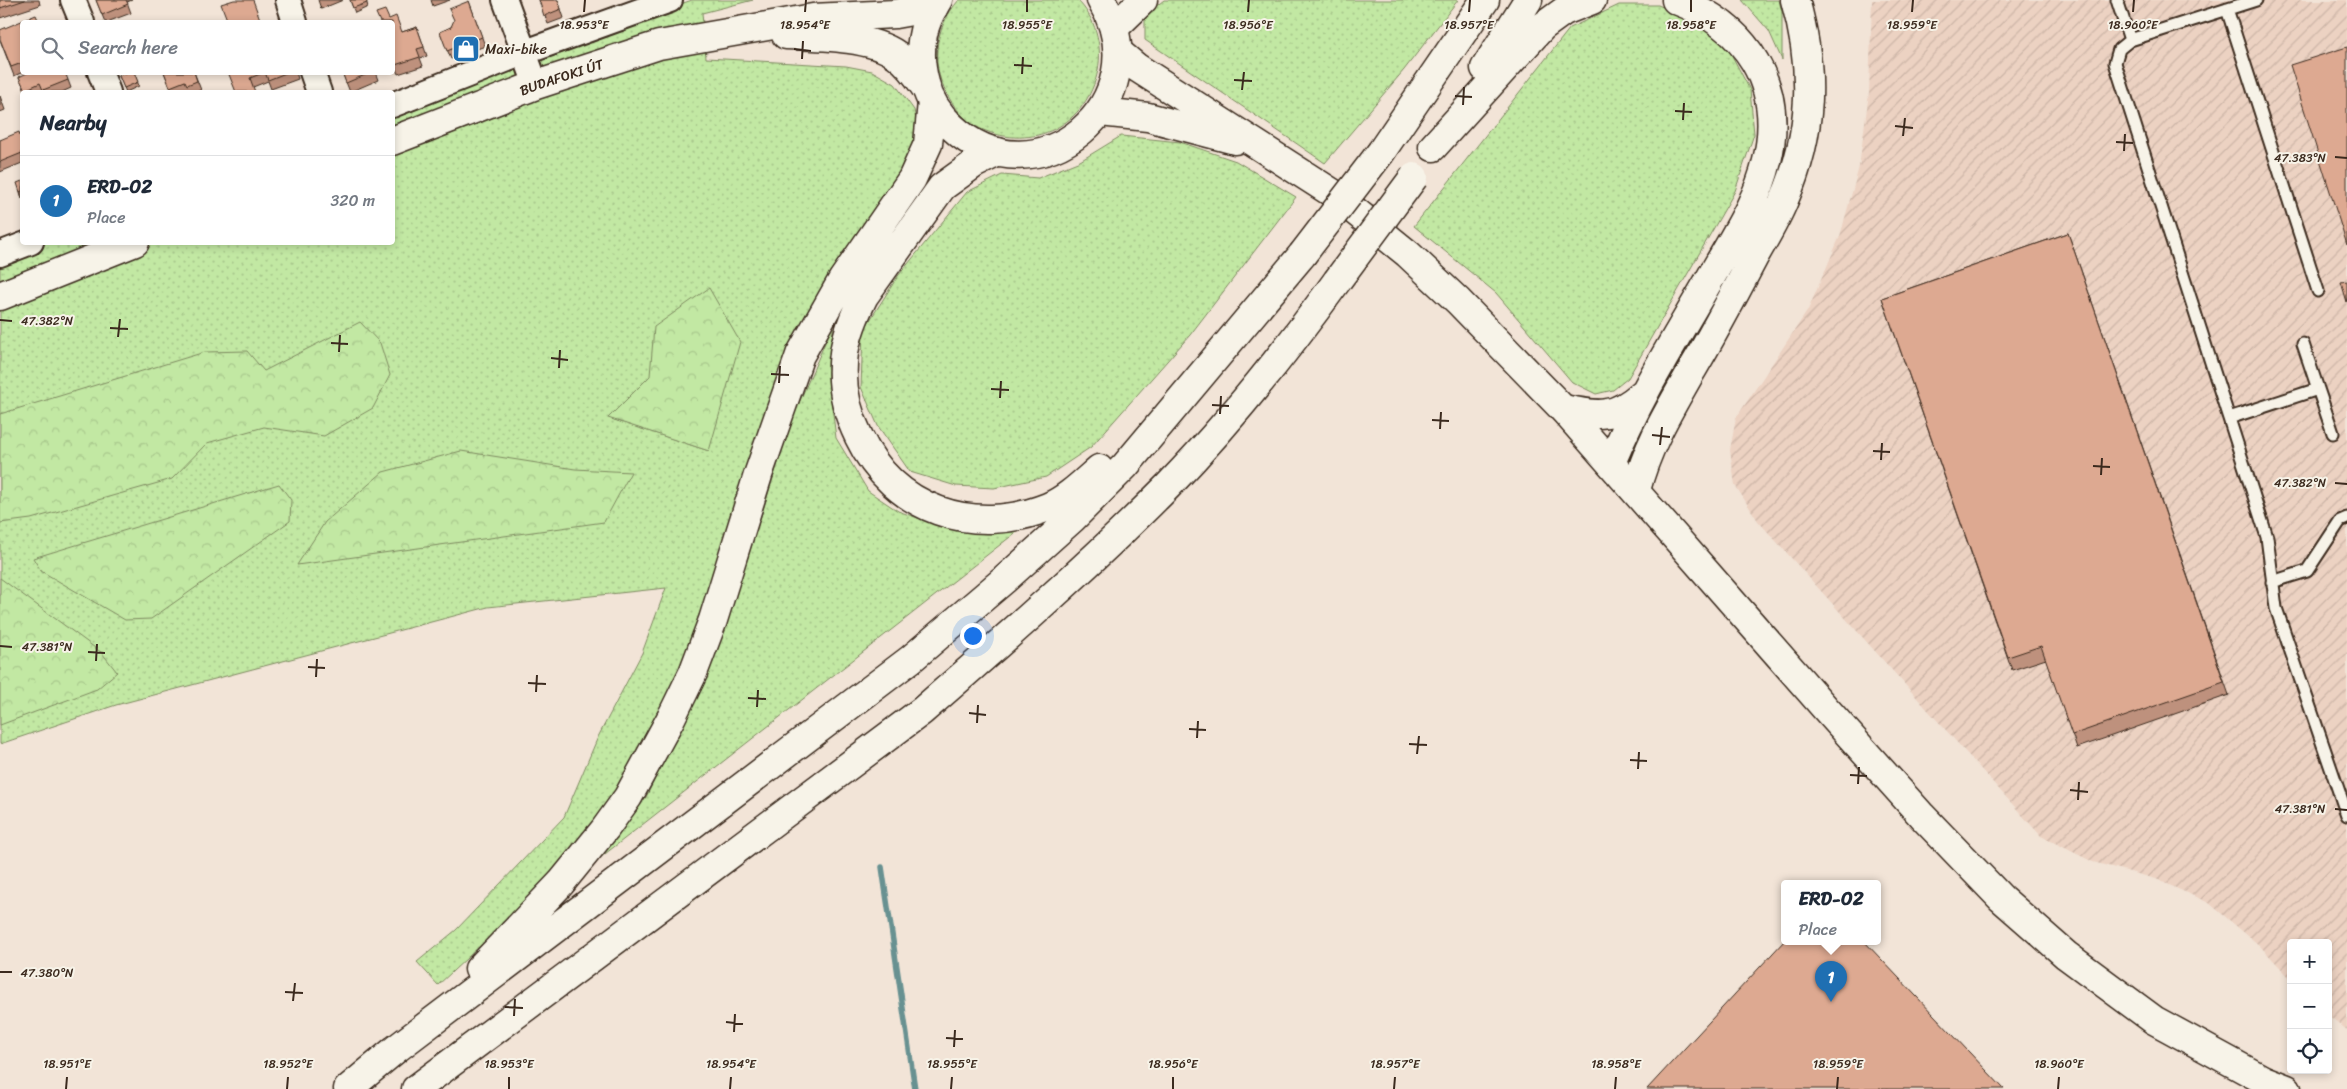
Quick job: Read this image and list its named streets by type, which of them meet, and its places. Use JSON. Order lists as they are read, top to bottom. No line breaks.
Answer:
{"streets":{"main road":["BUDAFOKI ÚT"]},"places":{"shop":["Maxi-bike"]},"page":{"search":"Search here","heading":"Nearby","list":[{"mark":"1","name":"ERD-02","note":"Place","value":"320 m"}],"popup":["ERD-02","Place"],"map_buttons":["+","−"],"pins":"1"},"coordinates":["18.953°E","18.954°E","18.955°E","18.956°E","18.957°E","18.958°E","18.959°E","18.960°E","47.383°N","47.382°N","47.381°N","47.380°N","18.951°E","18.952°E"]}
